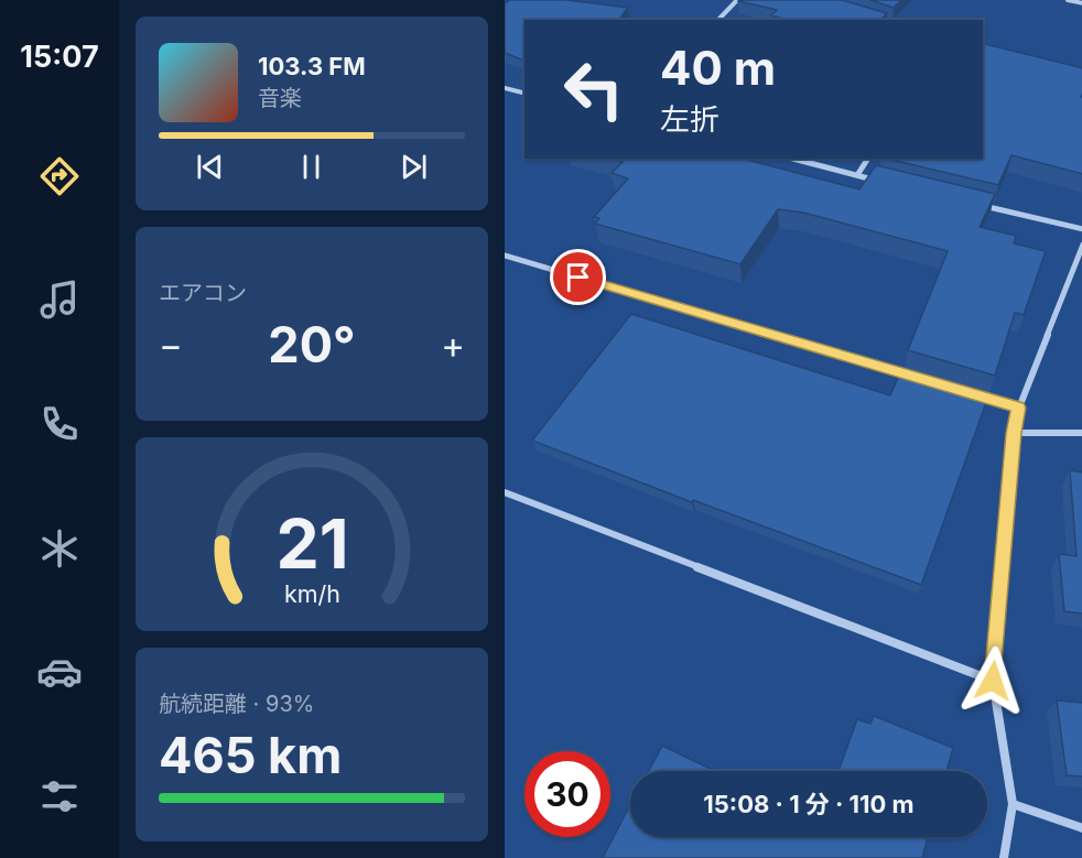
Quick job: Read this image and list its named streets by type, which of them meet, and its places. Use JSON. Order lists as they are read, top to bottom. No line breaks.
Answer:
{"page":{"tabs":"15:07","turn":["40 m","左折"],"song":["103.3 FM","音楽"],"tile":["エアコン",["航続距離 · 93%","465 km"]],"heat":["−","20°","+"],"limit":"30","trip":"15:08 · 1 分 · 110 m","gauge":["21","km/h"]}}
